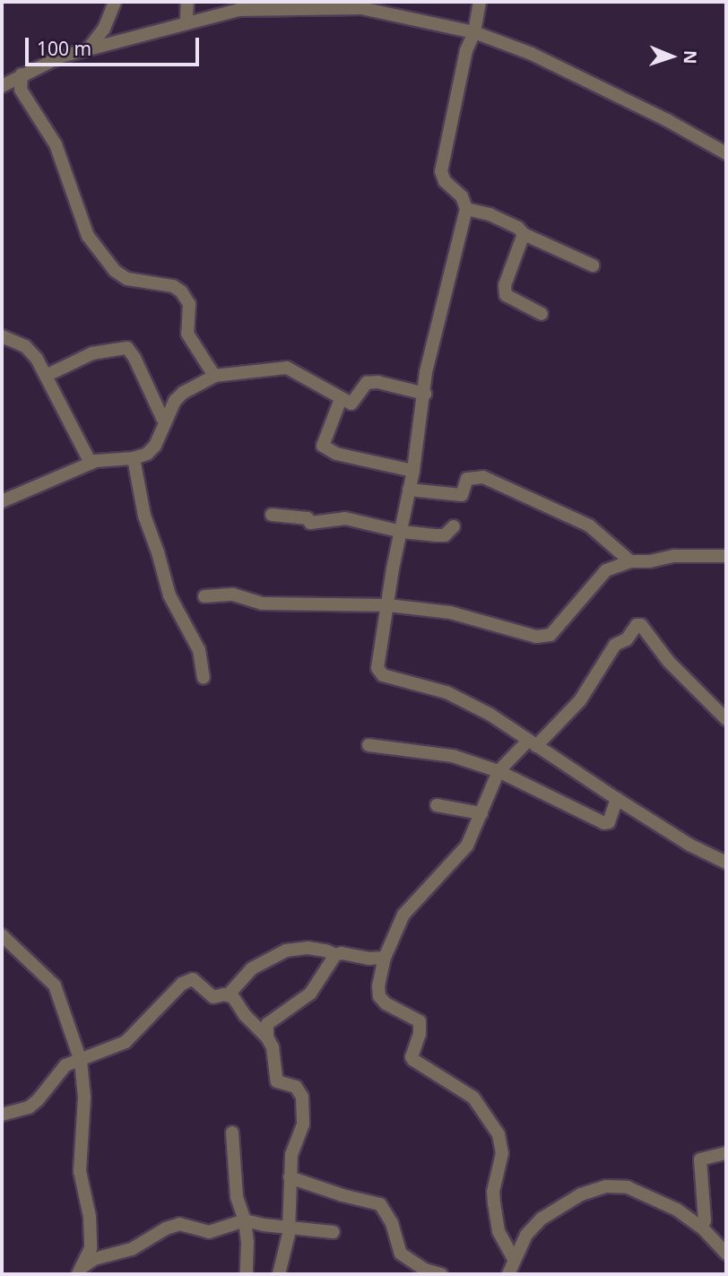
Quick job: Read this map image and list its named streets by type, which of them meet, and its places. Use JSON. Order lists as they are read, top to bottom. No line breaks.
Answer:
{"scale_bar":"100 m","north":"right"}
